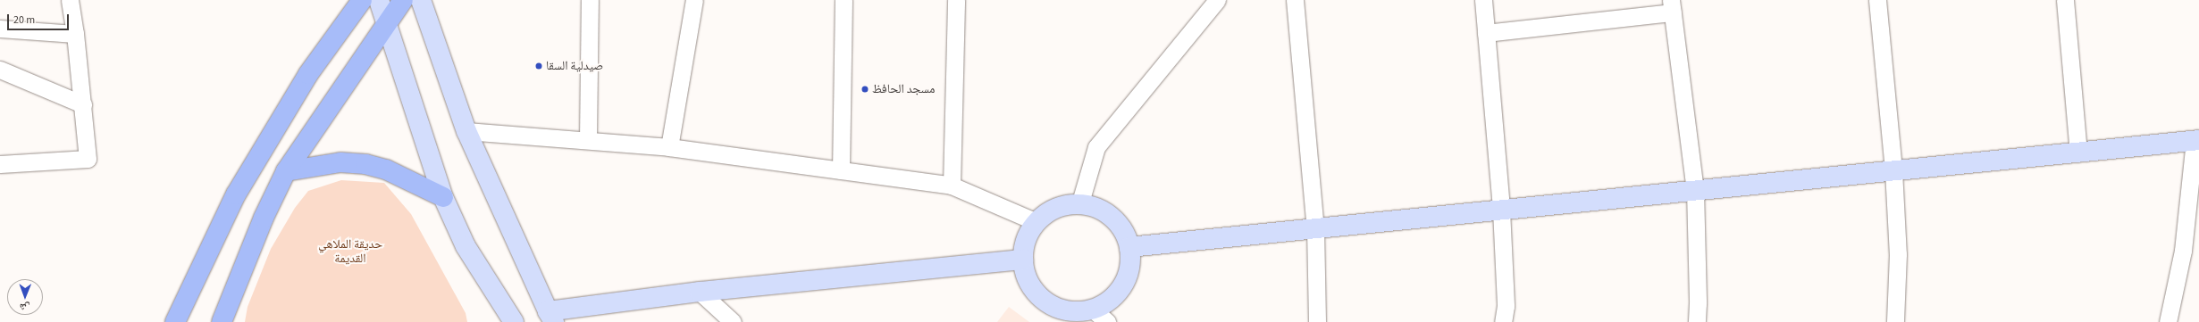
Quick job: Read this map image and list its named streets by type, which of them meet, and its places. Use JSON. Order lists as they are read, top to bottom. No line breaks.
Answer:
{"parks":["حديقة الملاهي القديمة"],"places":["صيدلية السقا","مسجد الحافظ"],"scale_bar":"20 m","north":"bottom"}
